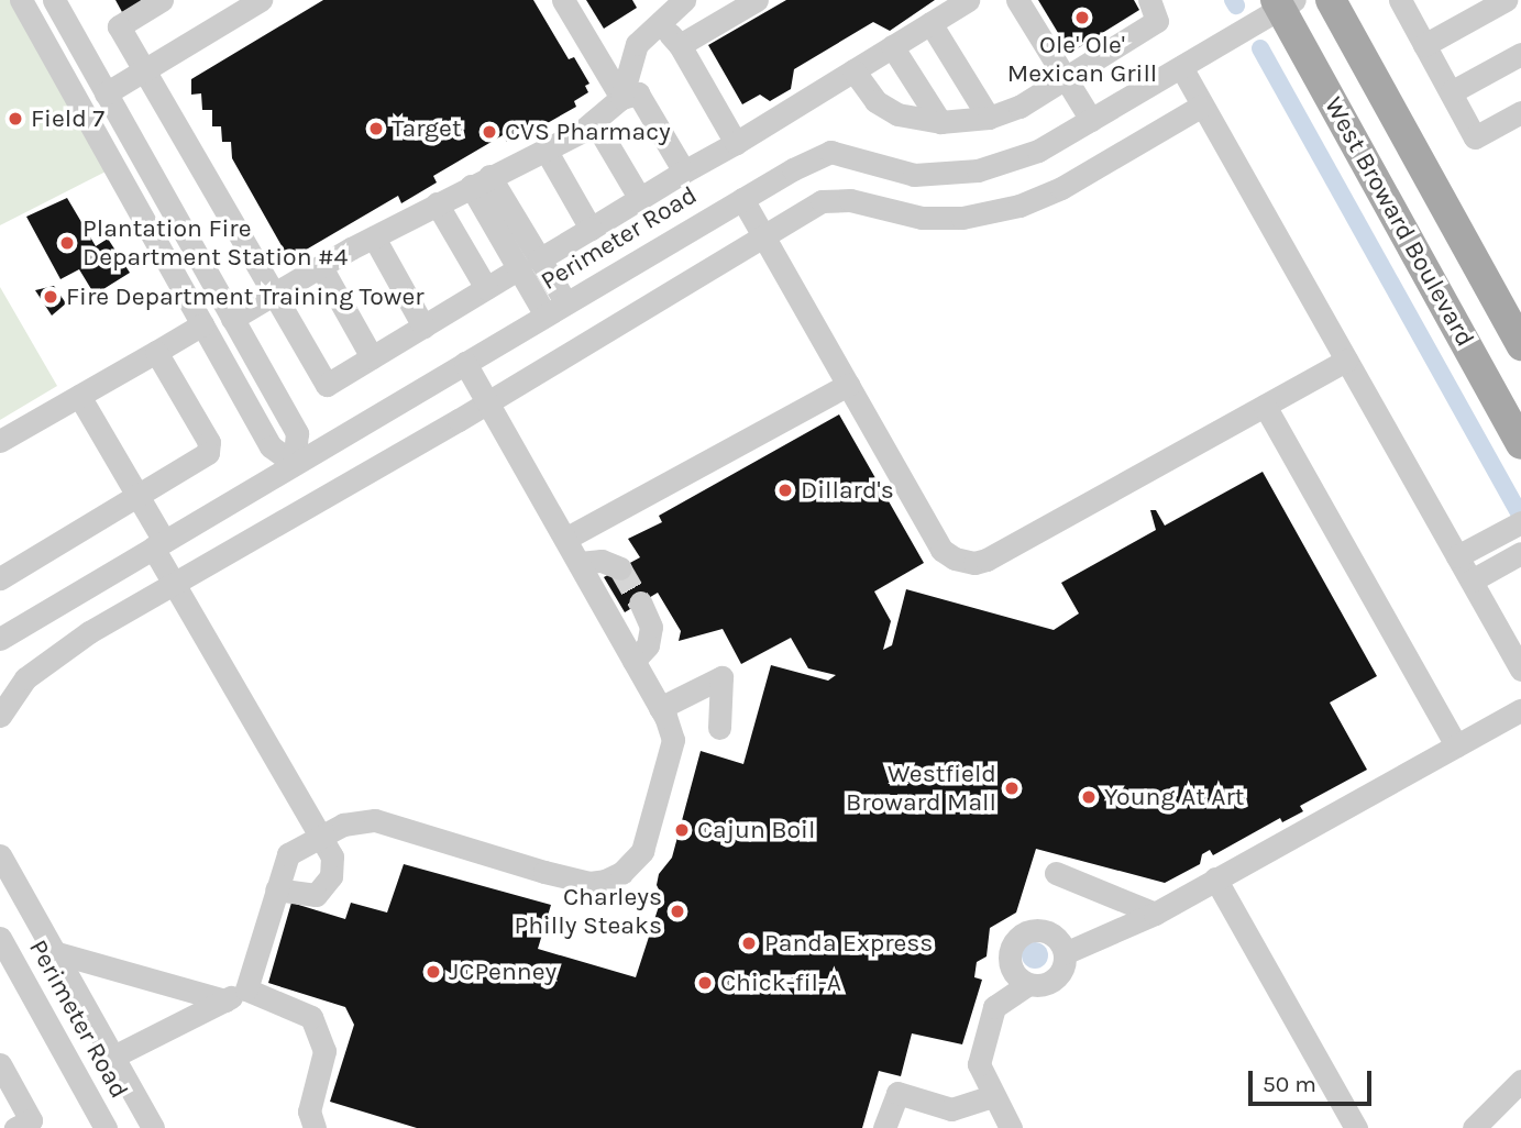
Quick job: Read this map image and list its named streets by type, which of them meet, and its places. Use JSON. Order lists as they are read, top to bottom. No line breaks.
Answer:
{"streets":{"main road":["West Broward Boulevard"],"street":["Perimeter Road"]},"crossings":[["West Broward Boulevard","Perimeter Road"]],"places":["Ole' Ole' Mexican Grill","Field 7","Target","CVS Pharmacy","Plantation Fire Department Station #4","Fire Department Training Tower","Dillard's","Westfield Broward Mall","Young At Art","Cajun Boil","Charleys Philly Steaks","Panda Express","JCPenney","Chick-fil-A"],"scale_bar":"50 m"}
